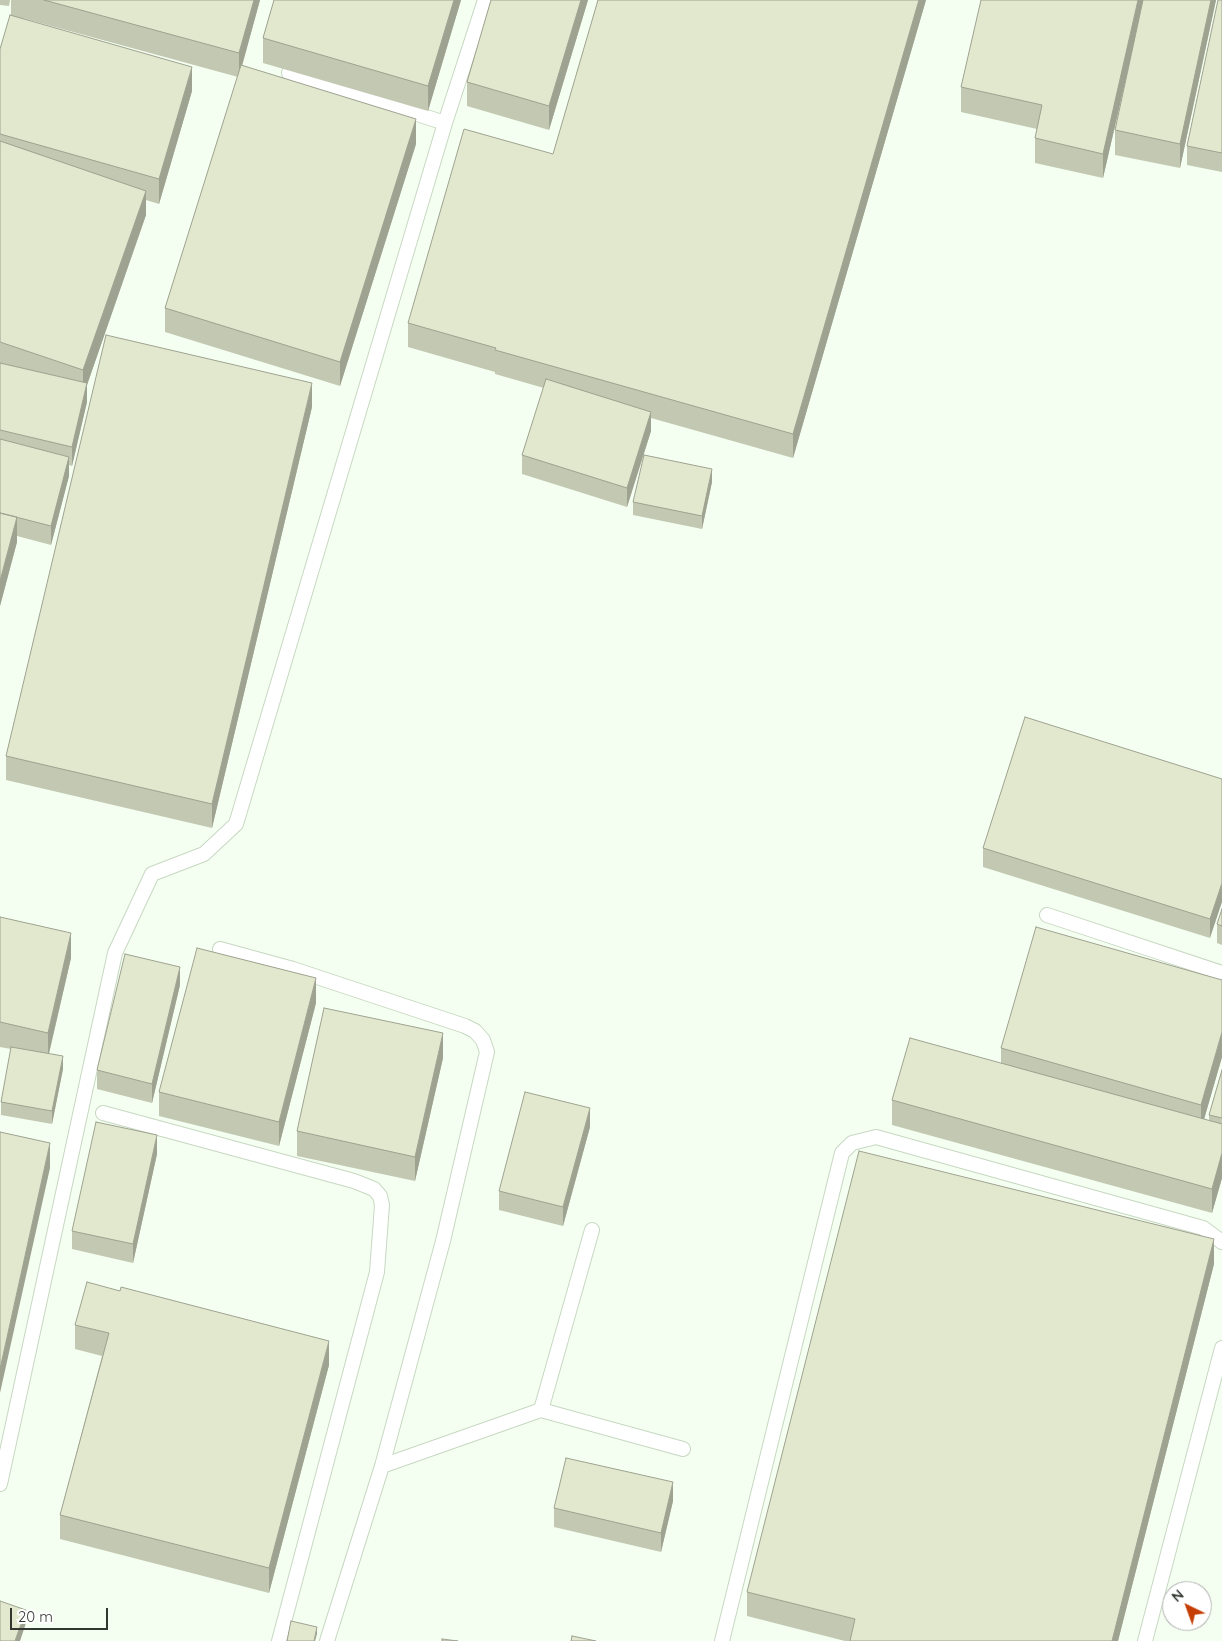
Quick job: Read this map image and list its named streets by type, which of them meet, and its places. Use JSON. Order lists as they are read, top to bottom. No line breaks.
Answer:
{"scale_bar":"20 m","north":"top left"}
